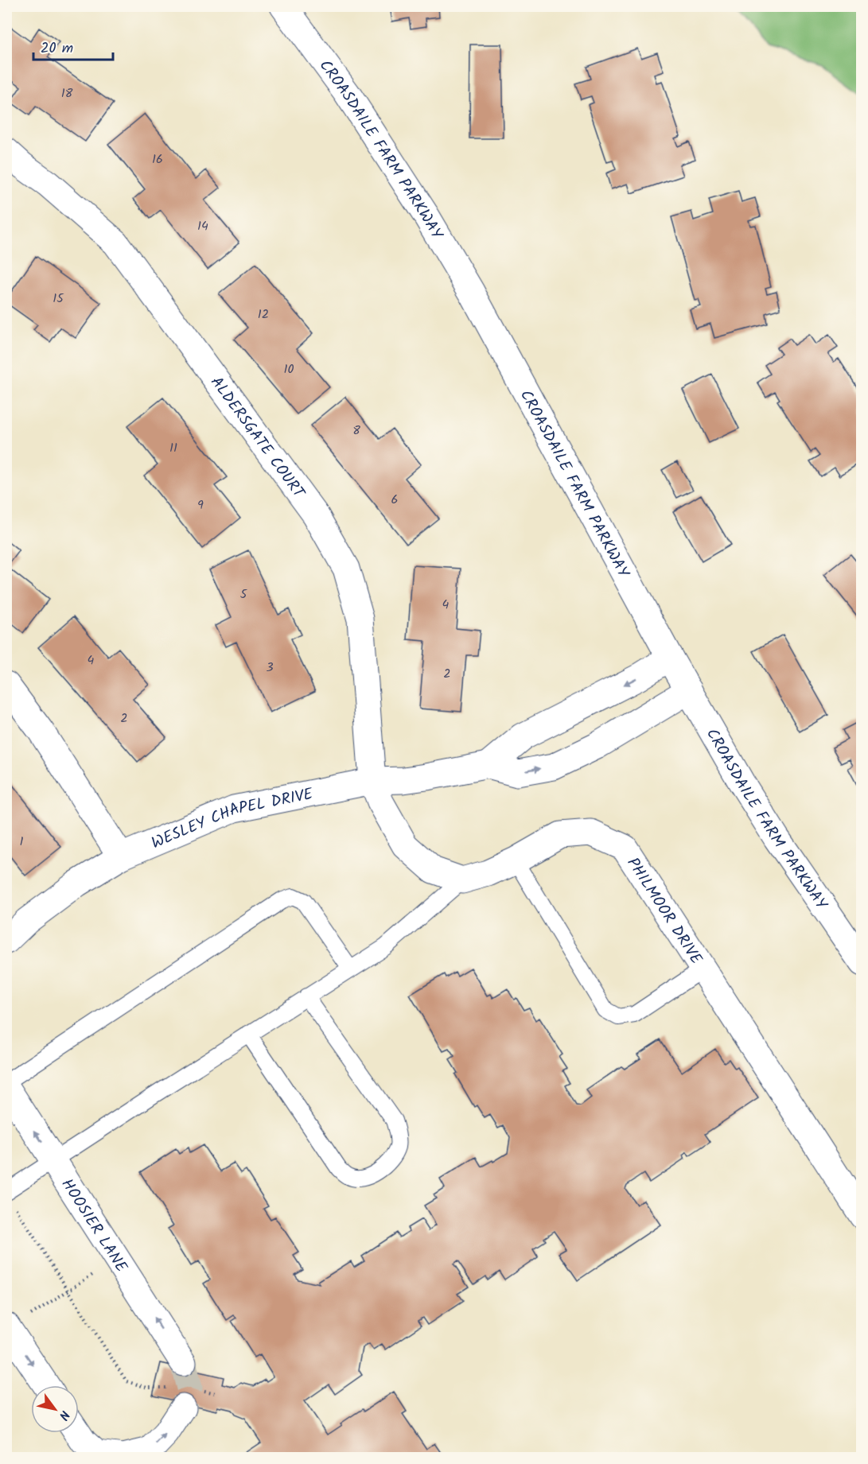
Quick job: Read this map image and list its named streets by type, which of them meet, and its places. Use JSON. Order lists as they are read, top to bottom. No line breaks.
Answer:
{"streets":{"street":["CROASDAILE FARM PARKWAY","ALDERSGATE COURT","WESLEY CHAPEL DRIVE","PHILMOOR DRIVE","HOOSIER LANE"]},"crossings":[["CROASDAILE FARM PARKWAY","WESLEY CHAPEL DRIVE"],["ALDERSGATE COURT","WESLEY CHAPEL DRIVE"]],"house_numbers":["18","16","14","15","12","10","8","11","6","9","5","4","4","3","2","2","1"],"scale_bar":"20 m","north":"bottom right"}
